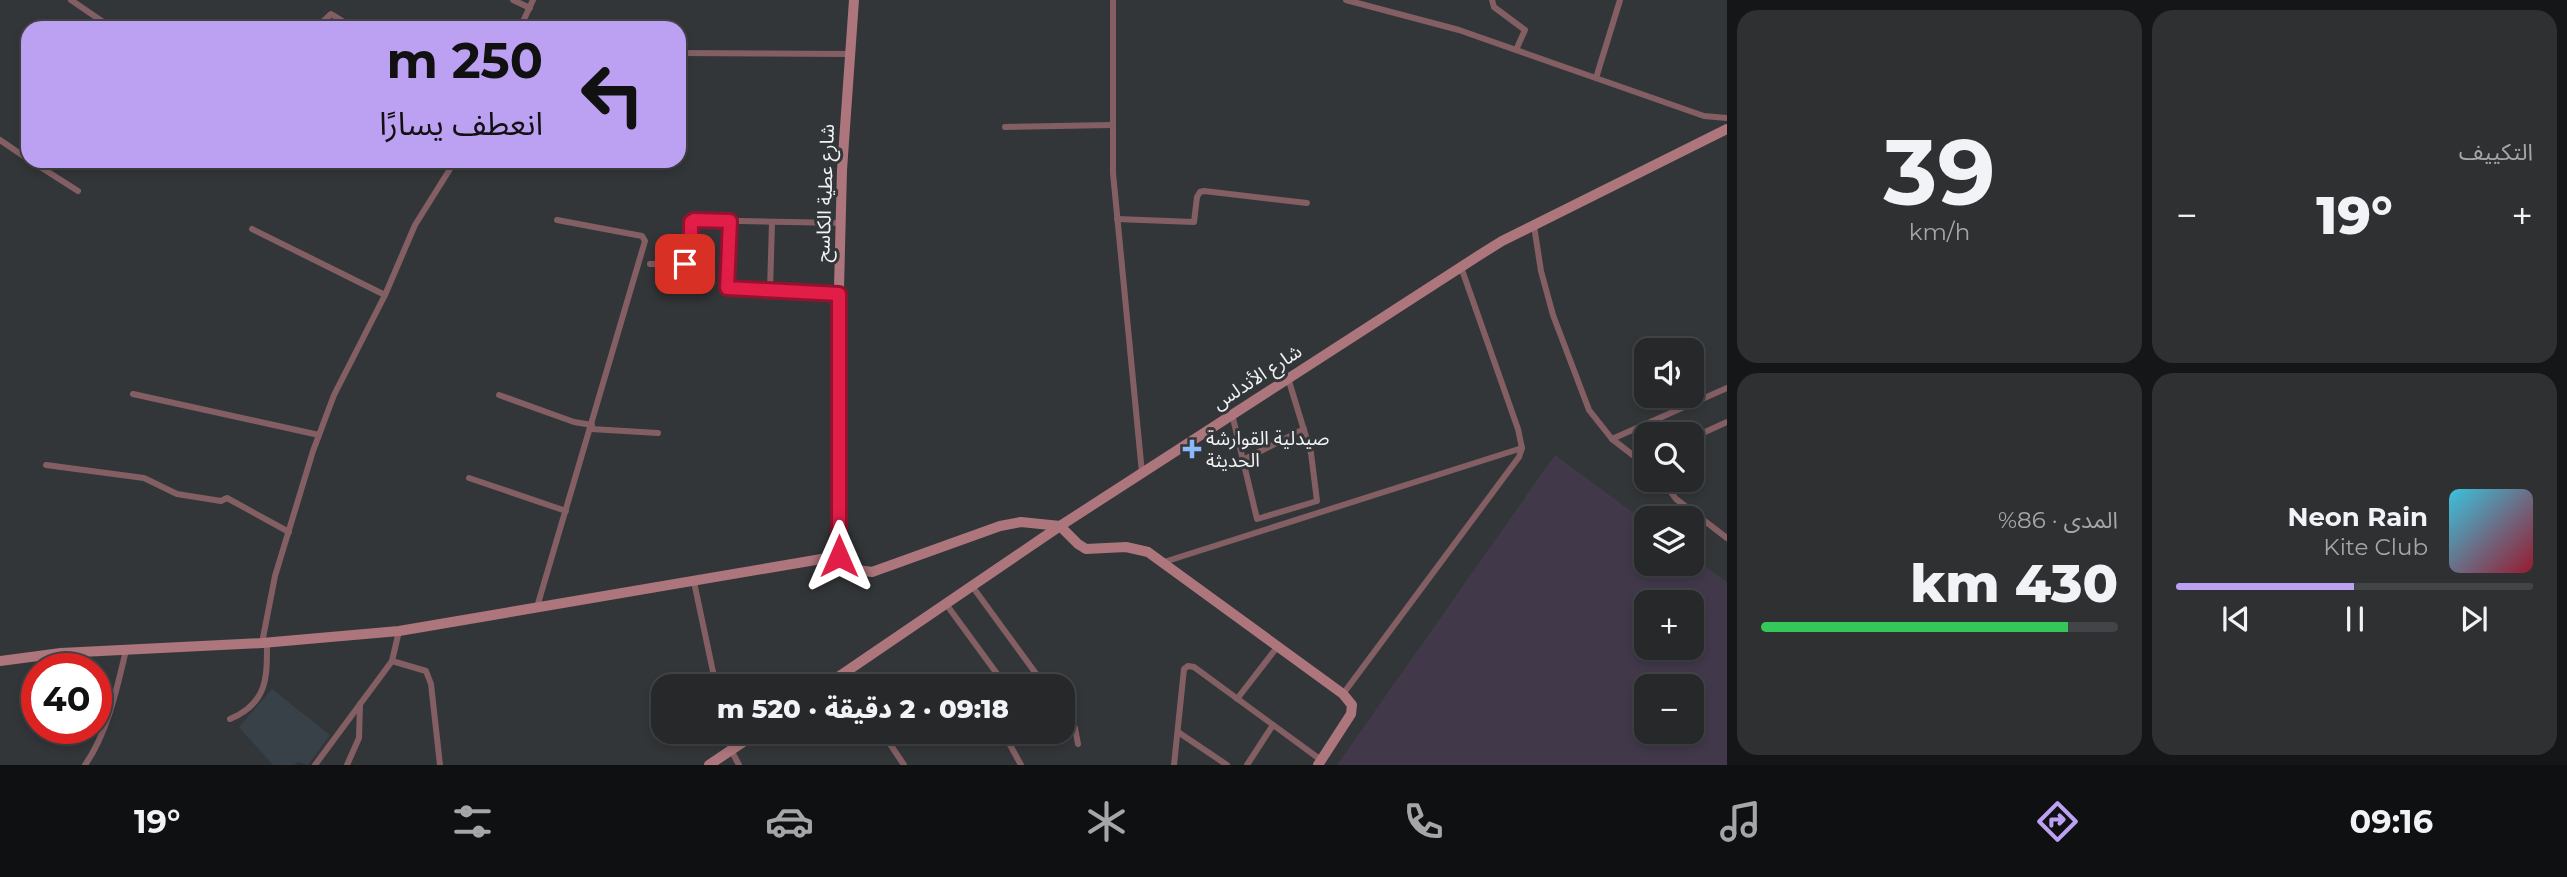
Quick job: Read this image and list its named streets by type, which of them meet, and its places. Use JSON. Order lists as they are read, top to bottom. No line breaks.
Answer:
{"streets":{"main road":["شارع عطية الكاسح","شارع الأندلس"]},"places":{"health":["صيدلية القوارشة الحديثة"]},"page":{"tile":["التكييف",["39","km/h"],["المدى · 86%","430 km"]],"turn":["250 m","انعطف يسارًا"],"heat":["−","19°","+"],"map_buttons":["+","−"],"song":["Neon Rain","Kite Club"],"limit":"40","trip":"09:18 · 2 دقيقة · 520 m","tabs":["09:16","19°"]}}
